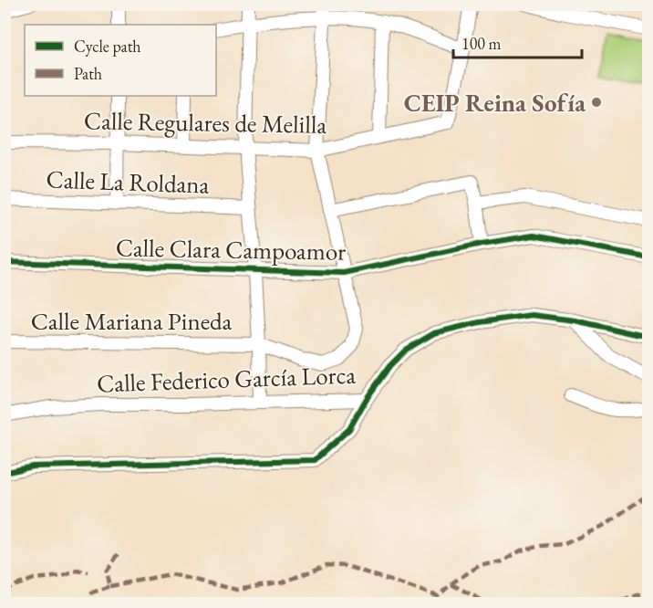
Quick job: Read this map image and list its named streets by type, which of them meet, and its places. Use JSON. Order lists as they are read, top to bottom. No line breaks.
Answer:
{"streets":{"street":["Calle Regulares de Melilla","Calle La Roldana","Calle Clara Campoamor","Calle Mariana Pineda","Calle Federico García Lorca"]},"crossings":[["Calle Clara Campoamor","Calle Mariana Pineda"]],"places":["CEIP Reina Sofía"],"legend":["Cycle path","Path"],"scale_bar":"100 m"}
